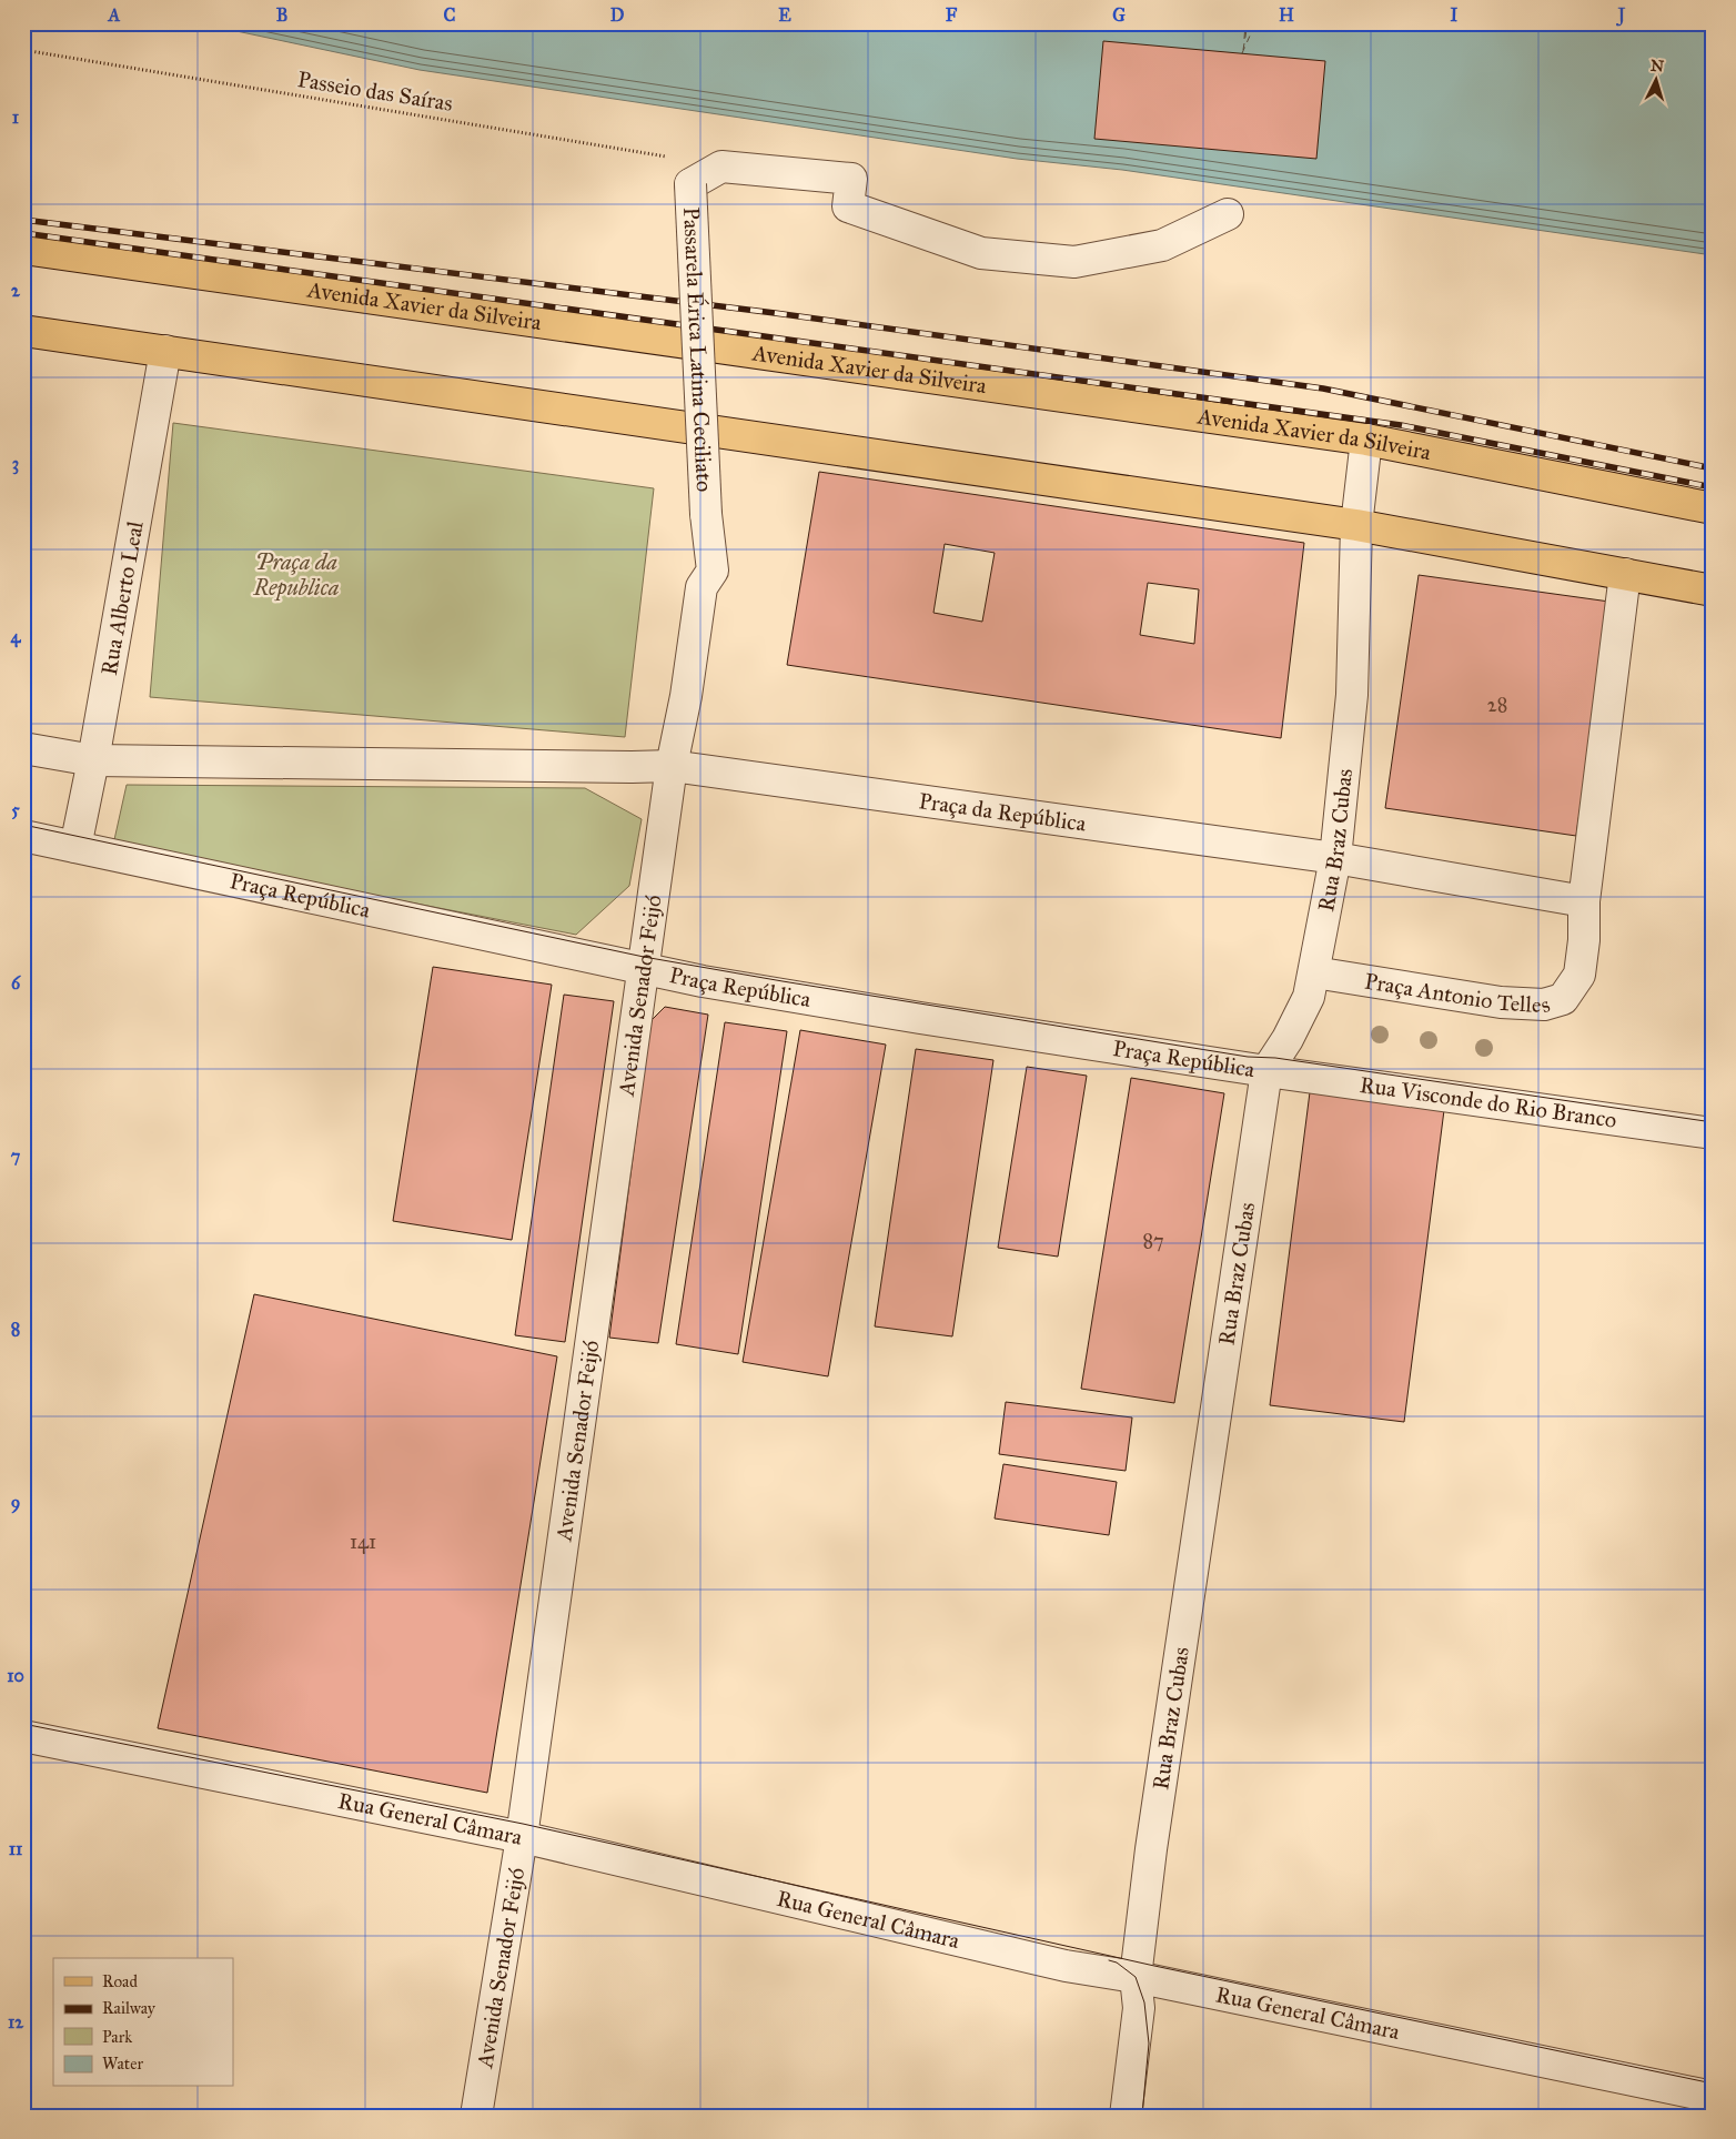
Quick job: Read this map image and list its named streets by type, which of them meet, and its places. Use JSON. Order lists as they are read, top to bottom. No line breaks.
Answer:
{"streets":{"main road":["Avenida Xavier da Silveira"],"street":["Passarela Érica Latina Ceciliato","Rua Alberto Leal","Praça da República","Rua Braz Cubas","Praça República","Praça Antonio Telles","Avenida Senador Feijó","Rua Visconde do Rio Branco","Rua General Câmara"],"path":["Passeio das Saíras"]},"crossings":[["Passeio das Saíras","Passarela Érica Latina Ceciliato"],["Avenida Xavier da Silveira","Rua Braz Cubas"],["Passarela Érica Latina Ceciliato","Praça da República"],["Passarela Érica Latina Ceciliato","Avenida Senador Feijó"],["Rua Alberto Leal","Praça República"],["Praça da República","Rua Braz Cubas"],["Praça da República","Avenida Senador Feijó"],["Rua Braz Cubas","Praça República"],["Rua Braz Cubas","Praça Antonio Telles"],["Rua Braz Cubas","Rua Visconde do Rio Branco"],["Rua Braz Cubas","Rua General Câmara"],["Praça República","Avenida Senador Feijó"],["Praça República","Rua Visconde do Rio Branco"],["Avenida Senador Feijó","Rua General Câmara"]],"parks":["Praça da Republica"],"house_numbers":["28","87","141"],"legend":["Road","Railway","Park","Water"],"north":"top","grid":{"columns":["A","B","C","D","E","F","G","H","I","J"],"rows":["1","2","3","4","5","6","7","8","9","10","11","12"]}}
